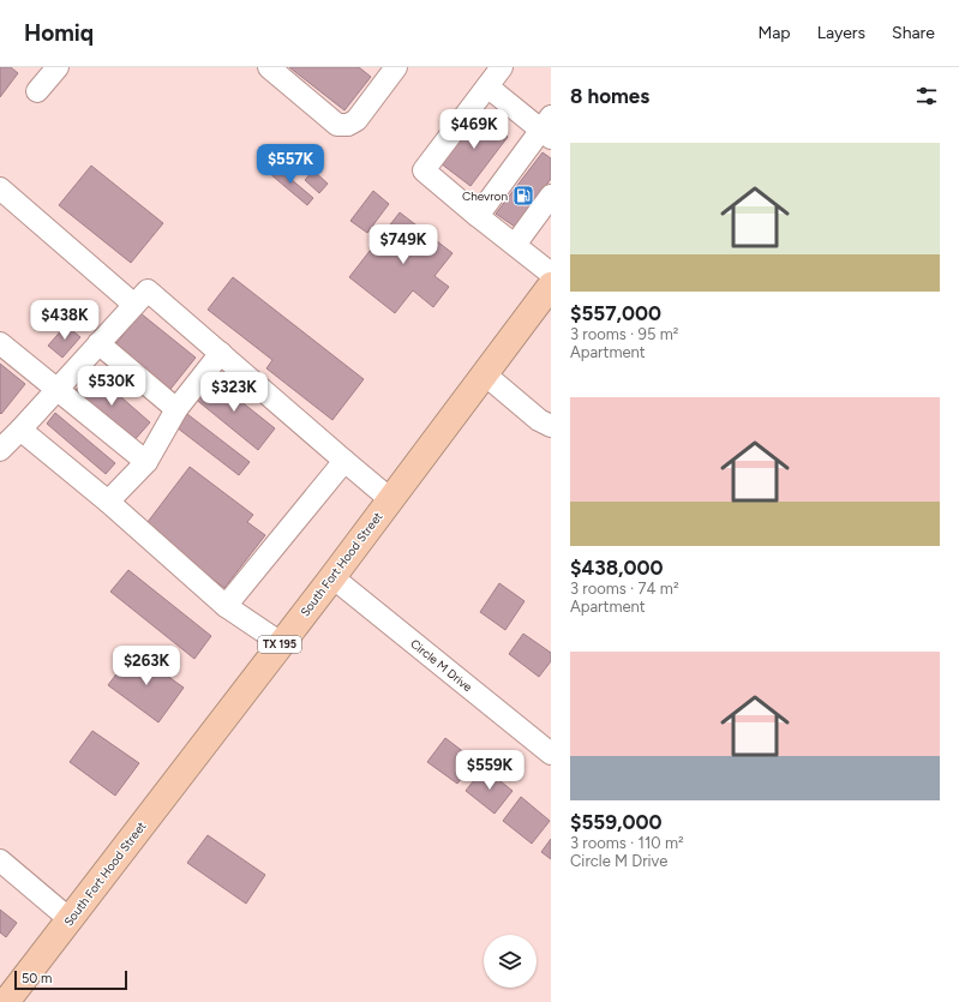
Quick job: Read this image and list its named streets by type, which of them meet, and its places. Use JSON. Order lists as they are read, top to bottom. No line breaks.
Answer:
{"streets":{"highway":["South Fort Hood Street","TX 195"],"street":["Circle M Drive"]},"crossings":[["South Fort Hood Street","Circle M Drive"]],"places":{"fuel station":["Chevron"]},"scale_bar":"50 m","page":{"header":"Homiq","nav":["Map","Layers","Share"],"heading":"8 homes","price":["$469K","$557K","$749K","$438K","$530K","$323K","$263K","$559K"],"list":[{"name":"$557,000","note":"3 rooms · 95 m² · Apartment"},{"name":"$438,000","note":"3 rooms · 74 m² · Apartment"},{"name":"$559,000","note":"3 rooms · 110 m² · Circle M Drive"}],"scale":"50 m"}}
